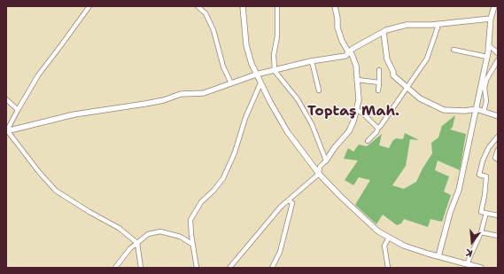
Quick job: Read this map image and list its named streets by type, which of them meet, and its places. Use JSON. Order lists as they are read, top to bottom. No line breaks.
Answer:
{"districts":["Toptaş Mah."],"north":"bottom"}
